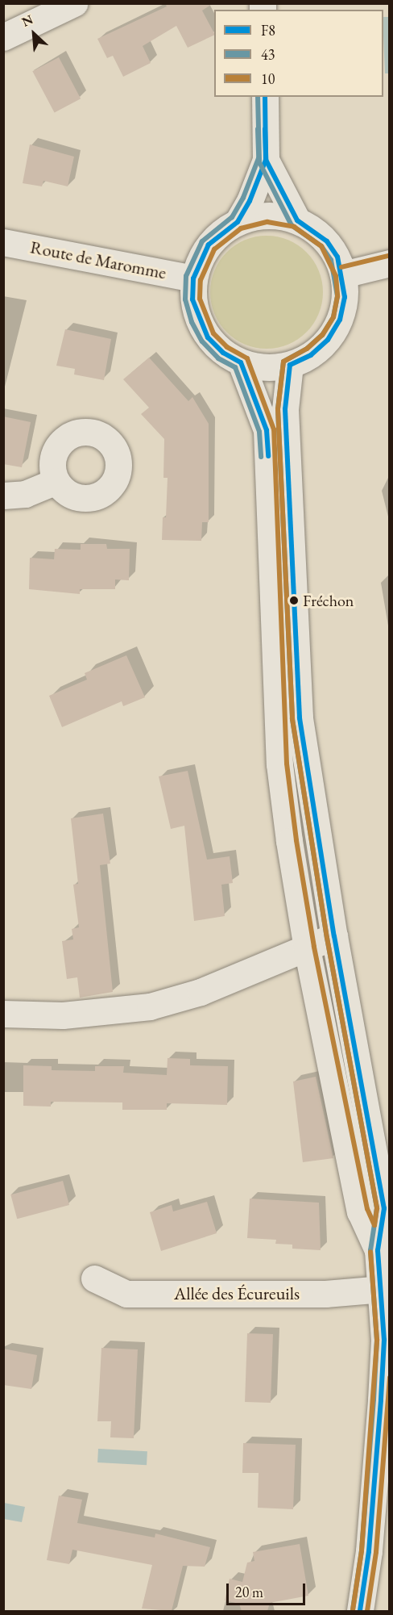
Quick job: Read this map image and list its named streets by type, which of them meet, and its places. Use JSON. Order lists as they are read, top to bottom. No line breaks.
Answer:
{"streets":{"street":["Route de Maromme","Allée des Écureuils"]},"places":["Fréchon"],"lines":["transit line F8","transit line 43","transit line 10"],"legend":["F8","43","10"],"scale_bar":"20 m","north":"top left"}
